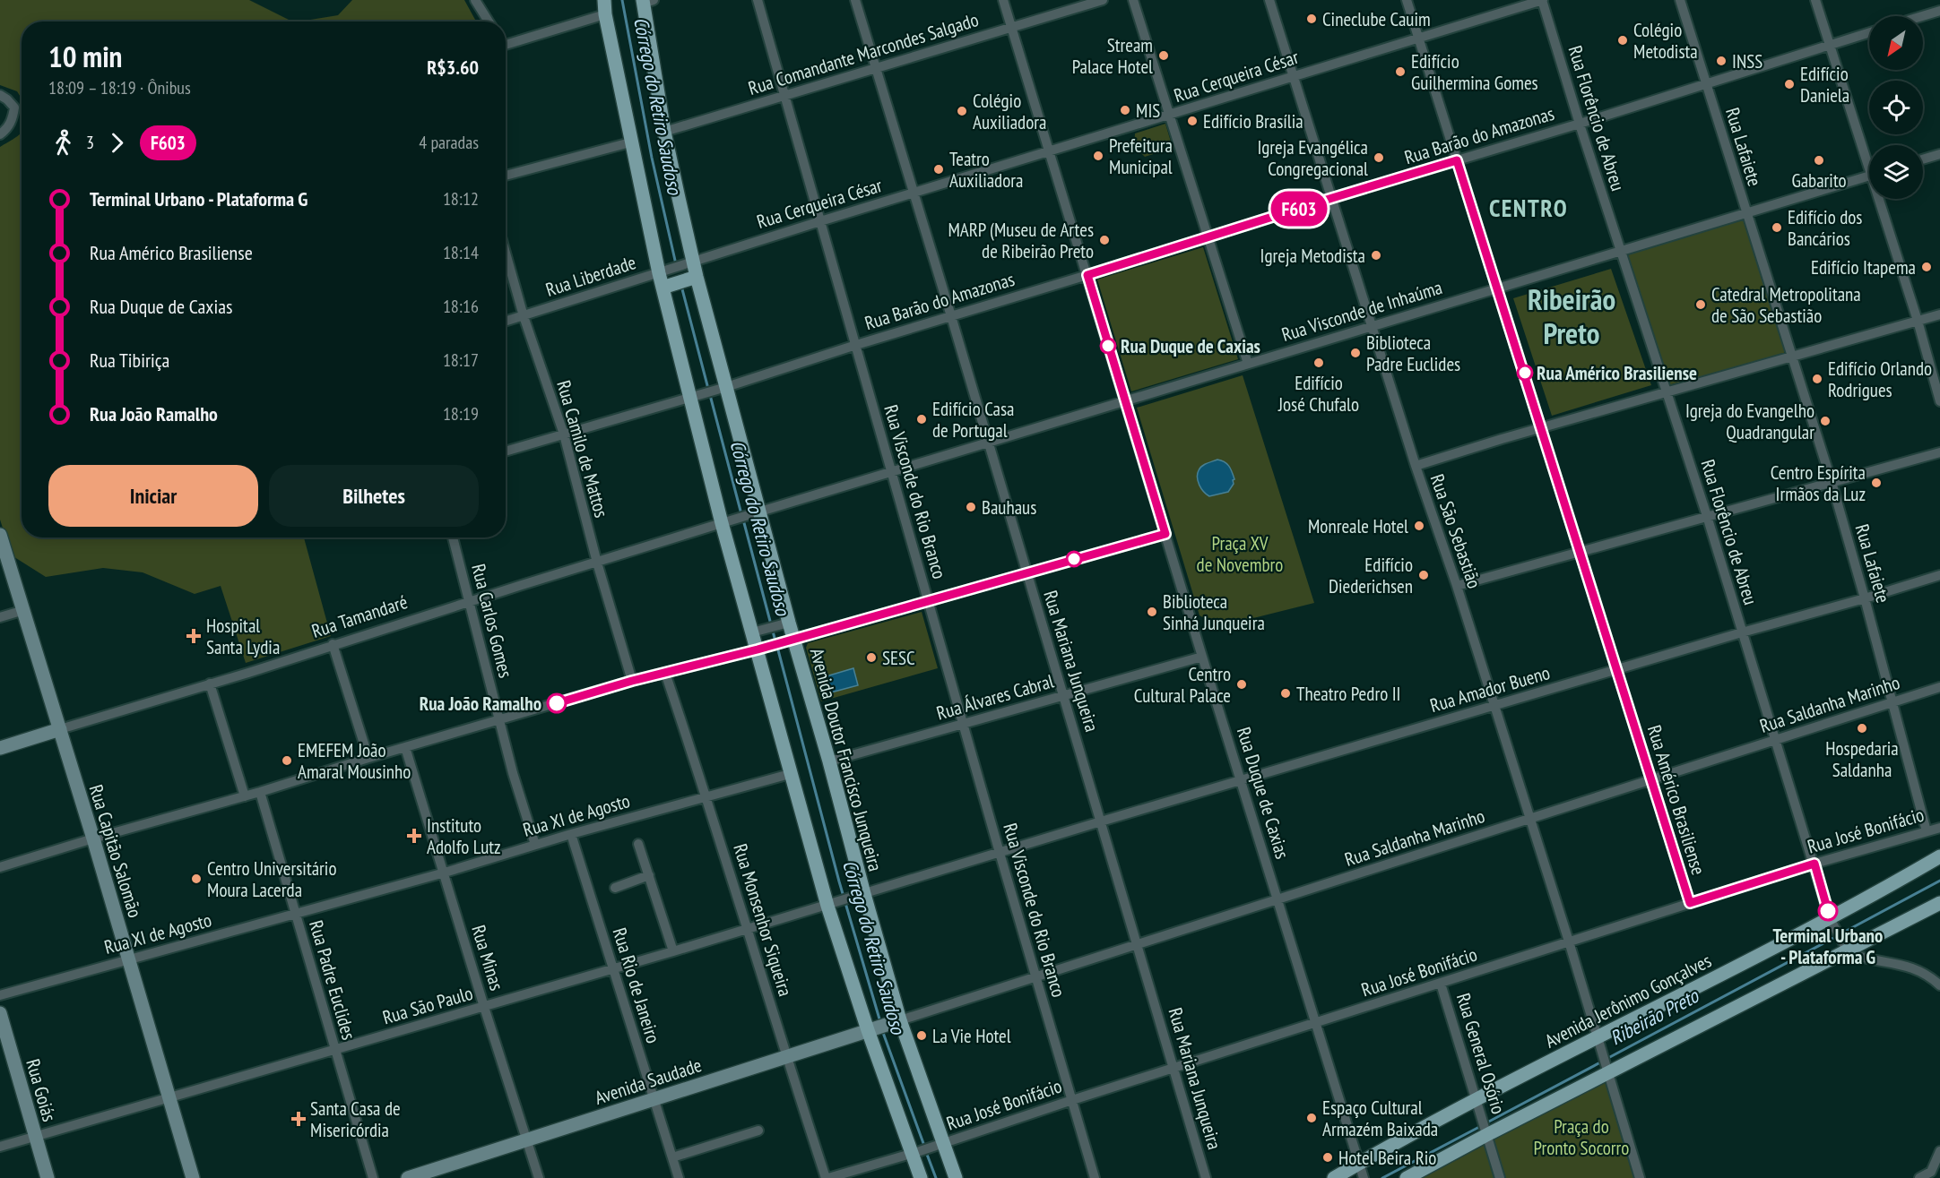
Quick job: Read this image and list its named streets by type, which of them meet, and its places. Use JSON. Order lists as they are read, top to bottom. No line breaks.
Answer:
{"streets":{"main road":["Rua Tamandaré","Avenida Doutor Francisco Junqueira","Rua Capitão Salomão","Avenida Jerônimo Gonçalves","Avenida Saudade","Rua Goiás"],"street":["Rua Comandante Marcondes Salgado","Rua Cerqueira César","Rua Florêncio de Abreu","Rua Barão do Amazonas","Rua Lafaiete","Rua Liberdade","Rua Visconde de Inhaúma","Rua Camilo de Mattos","Rua Visconde do Rio Branco","Rua São Sebastião","Rua Carlos Gomes","Rua Mariana Junqueira","Rua Amador Bueno","Rua Álvares Cabral","Rua Saldanha Marinho","Rua Duque de Caxias","Rua Américo Brasiliense","Rua XI de Agosto","Rua José Bonifácio","Rua Monsenhor Siqueira","Rua Minas","Rua Padre Euclides","Rua Rio de Janeiro","Rua São Paulo","Rua General Osório"]},"crossings":[["Rua Comandante Marcondes Salgado","Rua Visconde do Rio Branco"],["Rua Comandante Marcondes Salgado","Rua Mariana Junqueira"],["Rua Comandante Marcondes Salgado","Avenida Doutor Francisco Junqueira"],["Rua Comandante Marcondes Salgado","Rua Duque de Caxias"],["Rua Cerqueira César","Rua Florêncio de Abreu"],["Rua Cerqueira César","Rua Liberdade"],["Rua Cerqueira César","Rua Visconde do Rio Branco"],["Rua Cerqueira César","Rua São Sebastião"],["Rua Cerqueira César","Rua Mariana Junqueira"],["Rua Cerqueira César","Avenida Doutor Francisco Junqueira"],["Rua Cerqueira César","Rua Duque de Caxias"],["Rua Cerqueira César","Rua Américo Brasiliense"],["Rua Florêncio de Abreu","Rua Barão do Amazonas"],["Rua Florêncio de Abreu","Rua Visconde de Inhaúma"],["Rua Florêncio de Abreu","Rua Amador Bueno"],["Rua Florêncio de Abreu","Rua Saldanha Marinho"],["Rua Florêncio de Abreu","Rua José Bonifácio"],["Rua Florêncio de Abreu","Avenida Jerônimo Gonçalves"],["Rua Barão do Amazonas","Rua Lafaiete"],["Rua Barão do Amazonas","Rua Camilo de Mattos"],["Rua Barão do Amazonas","Rua Visconde do Rio Branco"],["Rua Barão do Amazonas","Rua São Sebastião"],["Rua Barão do Amazonas","Rua Mariana Junqueira"],["Rua Barão do Amazonas","Avenida Doutor Francisco Junqueira"],["Rua Barão do Amazonas","Rua Duque de Caxias"],["Rua Barão do Amazonas","Rua Américo Brasiliense"],["Rua Lafaiete","Rua Visconde de Inhaúma"],["Rua Lafaiete","Rua Amador Bueno"],["Rua Lafaiete","Rua Saldanha Marinho"],["Rua Lafaiete","Rua José Bonifácio"],["Rua Liberdade","Rua Camilo de Mattos"],["Rua Liberdade","Avenida Doutor Francisco Junqueira"],["Rua Visconde de Inhaúma","Rua Visconde do Rio Branco"],["Rua Visconde de Inhaúma","Rua São Sebastião"],["Rua Visconde de Inhaúma","Rua Tamandaré"],["Rua Visconde de Inhaúma","Rua Mariana Junqueira"],["Rua Visconde de Inhaúma","Avenida Doutor Francisco Junqueira"],["Rua Visconde de Inhaúma","Rua Duque de Caxias"],["Rua Visconde de Inhaúma","Rua Américo Brasiliense"],["Rua Camilo de Mattos","Rua Tamandaré"],["Rua Visconde do Rio Branco","Rua Amador Bueno"],["Rua Visconde do Rio Branco","Rua Álvares Cabral"],["Rua Visconde do Rio Branco","Rua Saldanha Marinho"],["Rua Visconde do Rio Branco","Rua José Bonifácio"],["Rua São Sebastião","Rua Amador Bueno"],["Rua São Sebastião","Rua Saldanha Marinho"],["Rua São Sebastião","Rua José Bonifácio"],["Rua São Sebastião","Avenida Jerônimo Gonçalves"],["Rua Tamandaré","Rua Carlos Gomes"],["Rua Tamandaré","Rua Capitão Salomão"],["Rua Carlos Gomes","Rua XI de Agosto"],["Rua Mariana Junqueira","Rua Amador Bueno"],["Rua Mariana Junqueira","Rua Álvares Cabral"],["Rua Mariana Junqueira","Rua Saldanha Marinho"],["Rua Mariana Junqueira","Rua José Bonifácio"],["Rua Amador Bueno","Avenida Doutor Francisco Junqueira"],["Rua Amador Bueno","Rua Duque de Caxias"],["Rua Amador Bueno","Rua Américo Brasiliense"],["Rua Amador Bueno","Rua São Paulo"],["Rua Álvares Cabral","Avenida Doutor Francisco Junqueira"],["Rua Álvares Cabral","Rua Duque de Caxias"],["Rua Saldanha Marinho","Avenida Doutor Francisco Junqueira"],["Rua Saldanha Marinho","Rua Duque de Caxias"],["Rua Saldanha Marinho","Rua Américo Brasiliense"],["Rua Saldanha Marinho","Avenida Saudade"],["Avenida Doutor Francisco Junqueira","Rua José Bonifácio"],["Avenida Doutor Francisco Junqueira","Rua São Paulo"],["Avenida Doutor Francisco Junqueira","Avenida Saudade"],["Rua Duque de Caxias","Rua José Bonifácio"],["Rua Duque de Caxias","Avenida Jerônimo Gonçalves"],["Rua Américo Brasiliense","Rua José Bonifácio"],["Rua XI de Agosto","Rua Capitão Salomão"],["Rua XI de Agosto","Rua Monsenhor Siqueira"],["Rua XI de Agosto","Rua Minas"],["Rua XI de Agosto","Rua Padre Euclides"],["Rua XI de Agosto","Rua Rio de Janeiro"],["Rua José Bonifácio","Rua Monsenhor Siqueira"],["Rua José Bonifácio","Rua General Osório"],["Rua Capitão Salomão","Rua São Paulo"],["Rua Monsenhor Siqueira","Rua São Paulo"],["Rua Monsenhor Siqueira","Avenida Saudade"],["Rua Minas","Rua São Paulo"],["Rua Minas","Avenida Saudade"],["Rua Padre Euclides","Rua São Paulo"],["Rua Rio de Janeiro","Rua São Paulo"],["Rua Rio de Janeiro","Avenida Saudade"],["Avenida Jerônimo Gonçalves","Rua General Osório"],["Rua São Paulo","Rua Goiás"]],"districts":["CENTRO","Ribeirão Preto"],"water":["Córrego do Retiro Saudoso","Ribeirão Preto"],"parks":["Praça XV de Novembro","Praça do Pronto Socorro"],"places":{"other":["Cineclube Cauim","Colégio Metodista","Stream Palace Hotel","INSS","Edifício Guilhermina Gomes","Edifício Daniela","MIS","Colégio Auxiliadora","Edifício Brasília","Prefeitura Municipal","Igreja Evangélica Congregacional","Gabarito","Teatro Auxiliadora","Edifício dos Bancários","MARP (Museu de Artes de Ribeirão Preto","Igreja Metodista","Edifício Itapema","Catedral Metropolitana de São Sebastião","Rua Duque de Caxias","Biblioteca Padre Euclides","Edifício José Chufalo","Rua Américo Brasiliense","Edifício Orlando Rodrigues","Edifício Casa de Portugal","Igreja do Evangelho Quadrangular","Centro Espírita Irmãos da Luz","Bauhaus","Monreale Hotel","Edifício Diederichsen","Biblioteca Sinhá Junqueira","SESC","Centro Cultural Palace","Theatro Pedro II","Rua João Ramalho","Hospedaria Saldanha","EMEFEM João Amaral Mousinho","Centro Universitário Moura Lacerda","Terminal Urbano - Plataforma G","La Vie Hotel","Espaço Cultural Armazém Baixada","Hotel Beira Rio"],"health":["Hospital Santa Lydia","Instituto Adolfo Lutz","Santa Casa de Misericórdia"]},"lines":["bus line F603"],"north":"bottom left","page":{"on_map":"F603","heading":["10 min","18:09 – 18:19 · Ônibus","R$3.60"],"legs":["3","F603","4 paradas"],"list":[{"name":"Terminal Urbano - Plataforma G","value":"18:12"},{"name":"Rua Américo Brasiliense","value":"18:14"},{"name":"Rua Duque de Caxias","value":"18:16"},{"name":"Rua Tibiriça","value":"18:17"},{"name":"Rua João Ramalho","value":"18:19"}],"buttons":["Iniciar","Bilhetes"]}}
